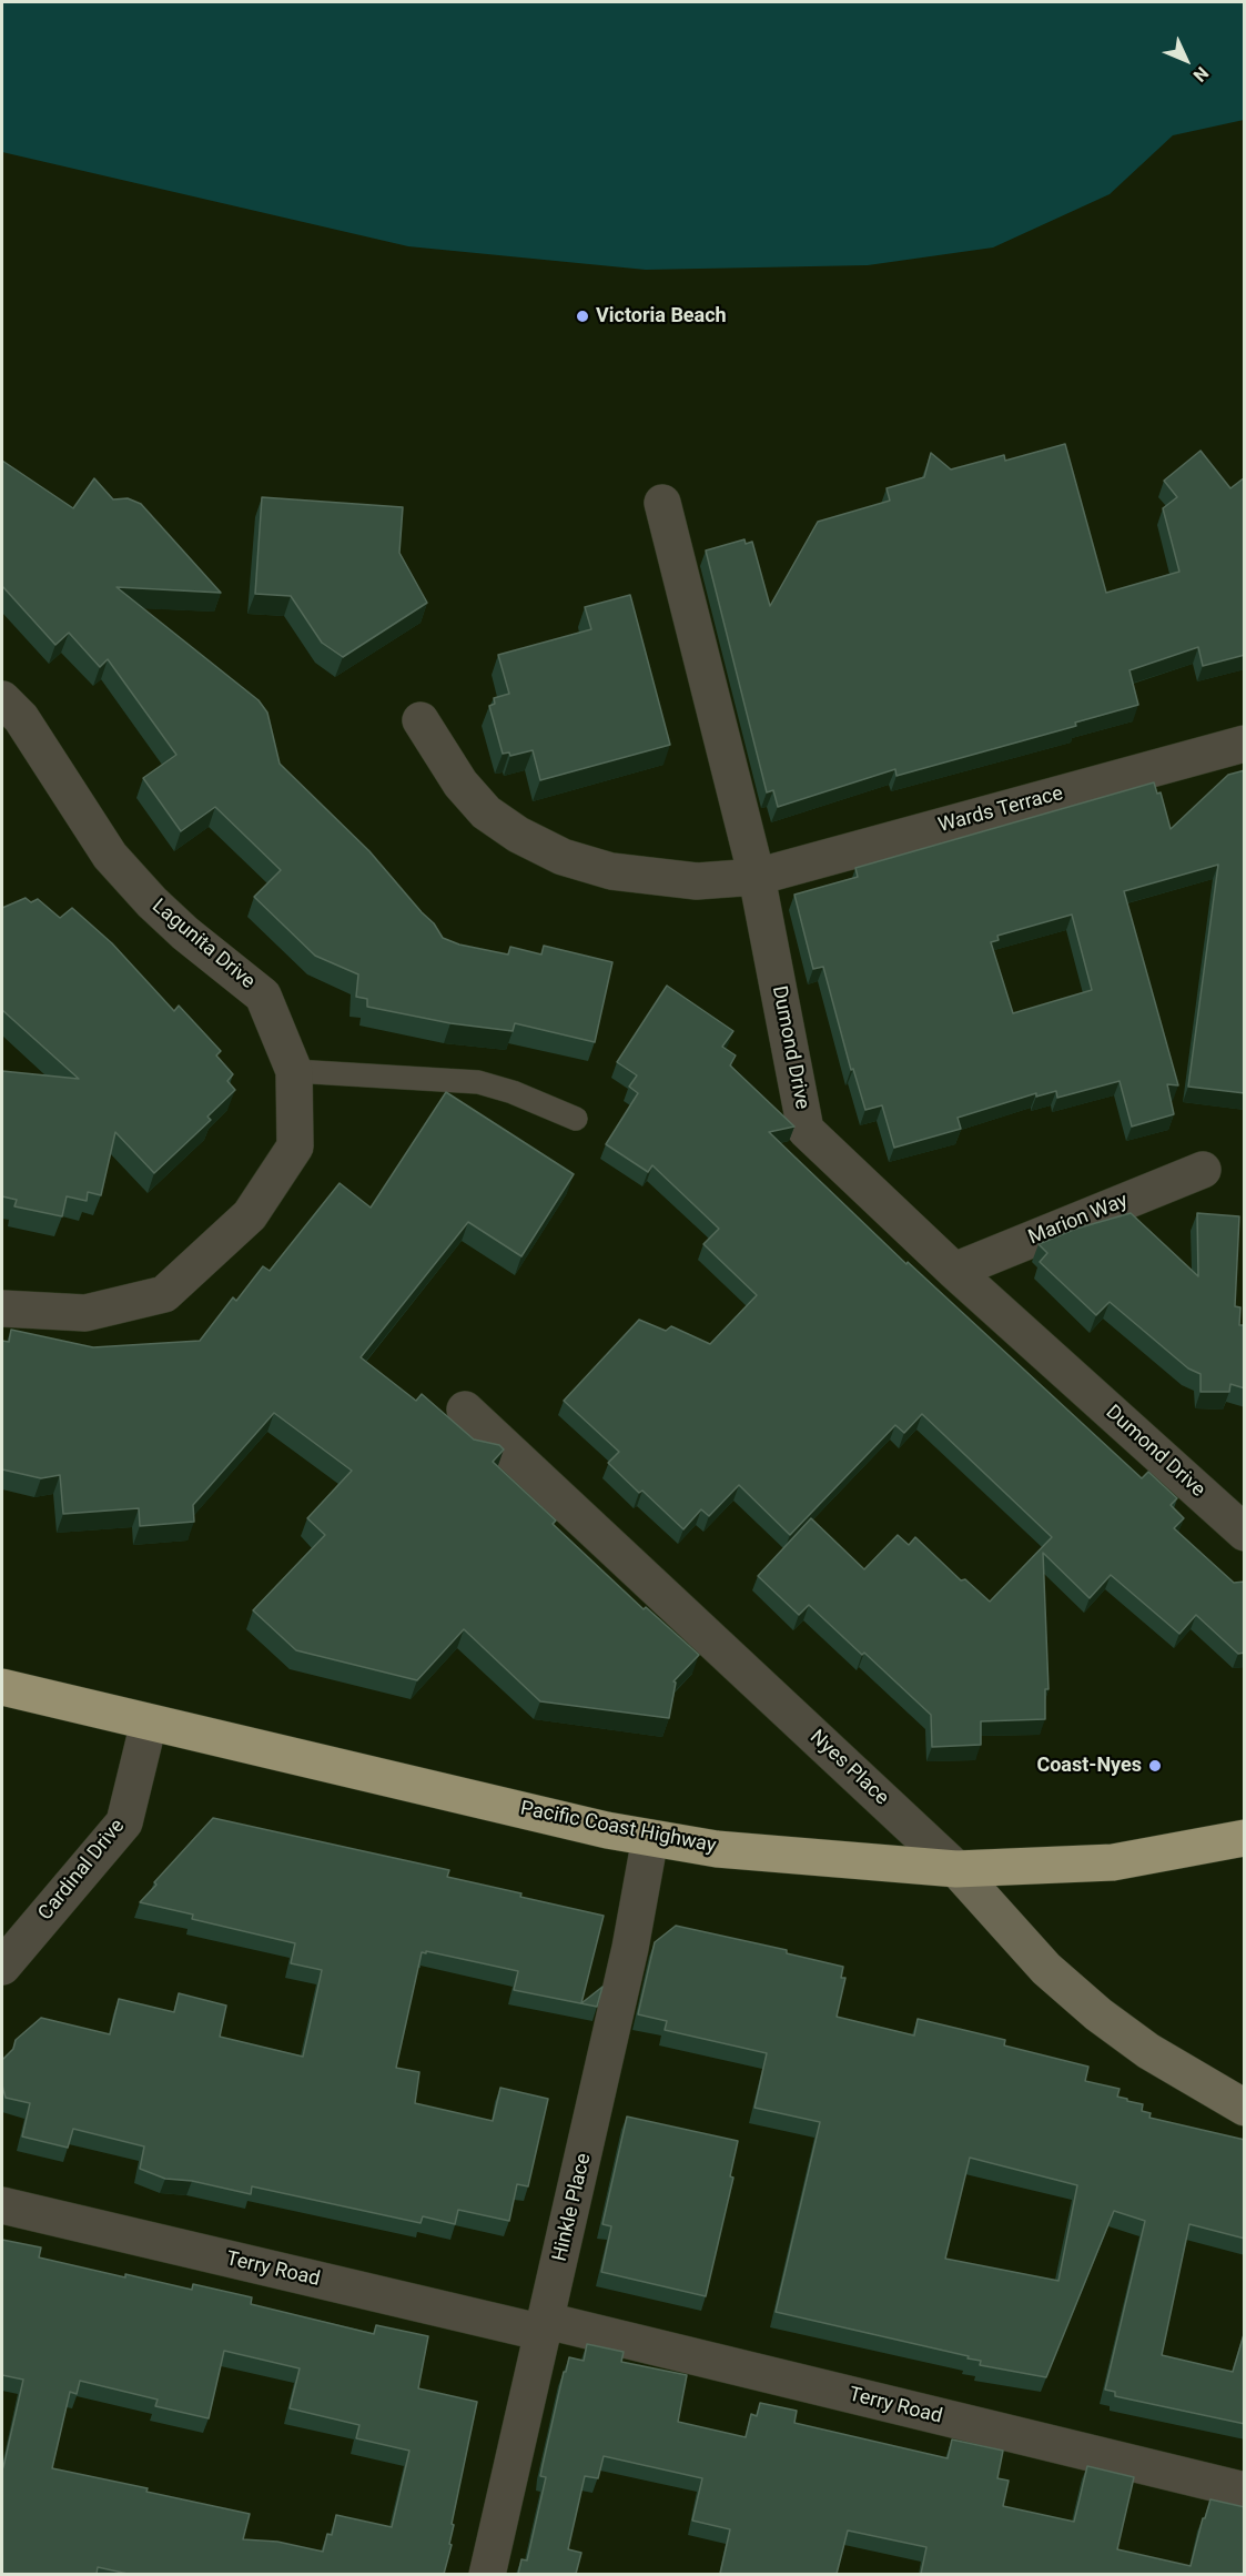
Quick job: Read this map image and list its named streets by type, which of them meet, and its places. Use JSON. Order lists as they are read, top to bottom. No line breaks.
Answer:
{"streets":{"highway":["Pacific Coast Highway"],"street":["Wards Terrace","Lagunita Drive","Dumond Drive","Marion Way","Nyes Place","Cardinal Drive","Hinkle Place","Terry Road"]},"crossings":[["Wards Terrace","Dumond Drive"],["Dumond Drive","Marion Way"],["Nyes Place","Pacific Coast Highway"],["Pacific Coast Highway","Cardinal Drive"],["Pacific Coast Highway","Hinkle Place"],["Hinkle Place","Terry Road"]],"places":["Victoria Beach","Coast-Nyes"],"north":"bottom right"}
